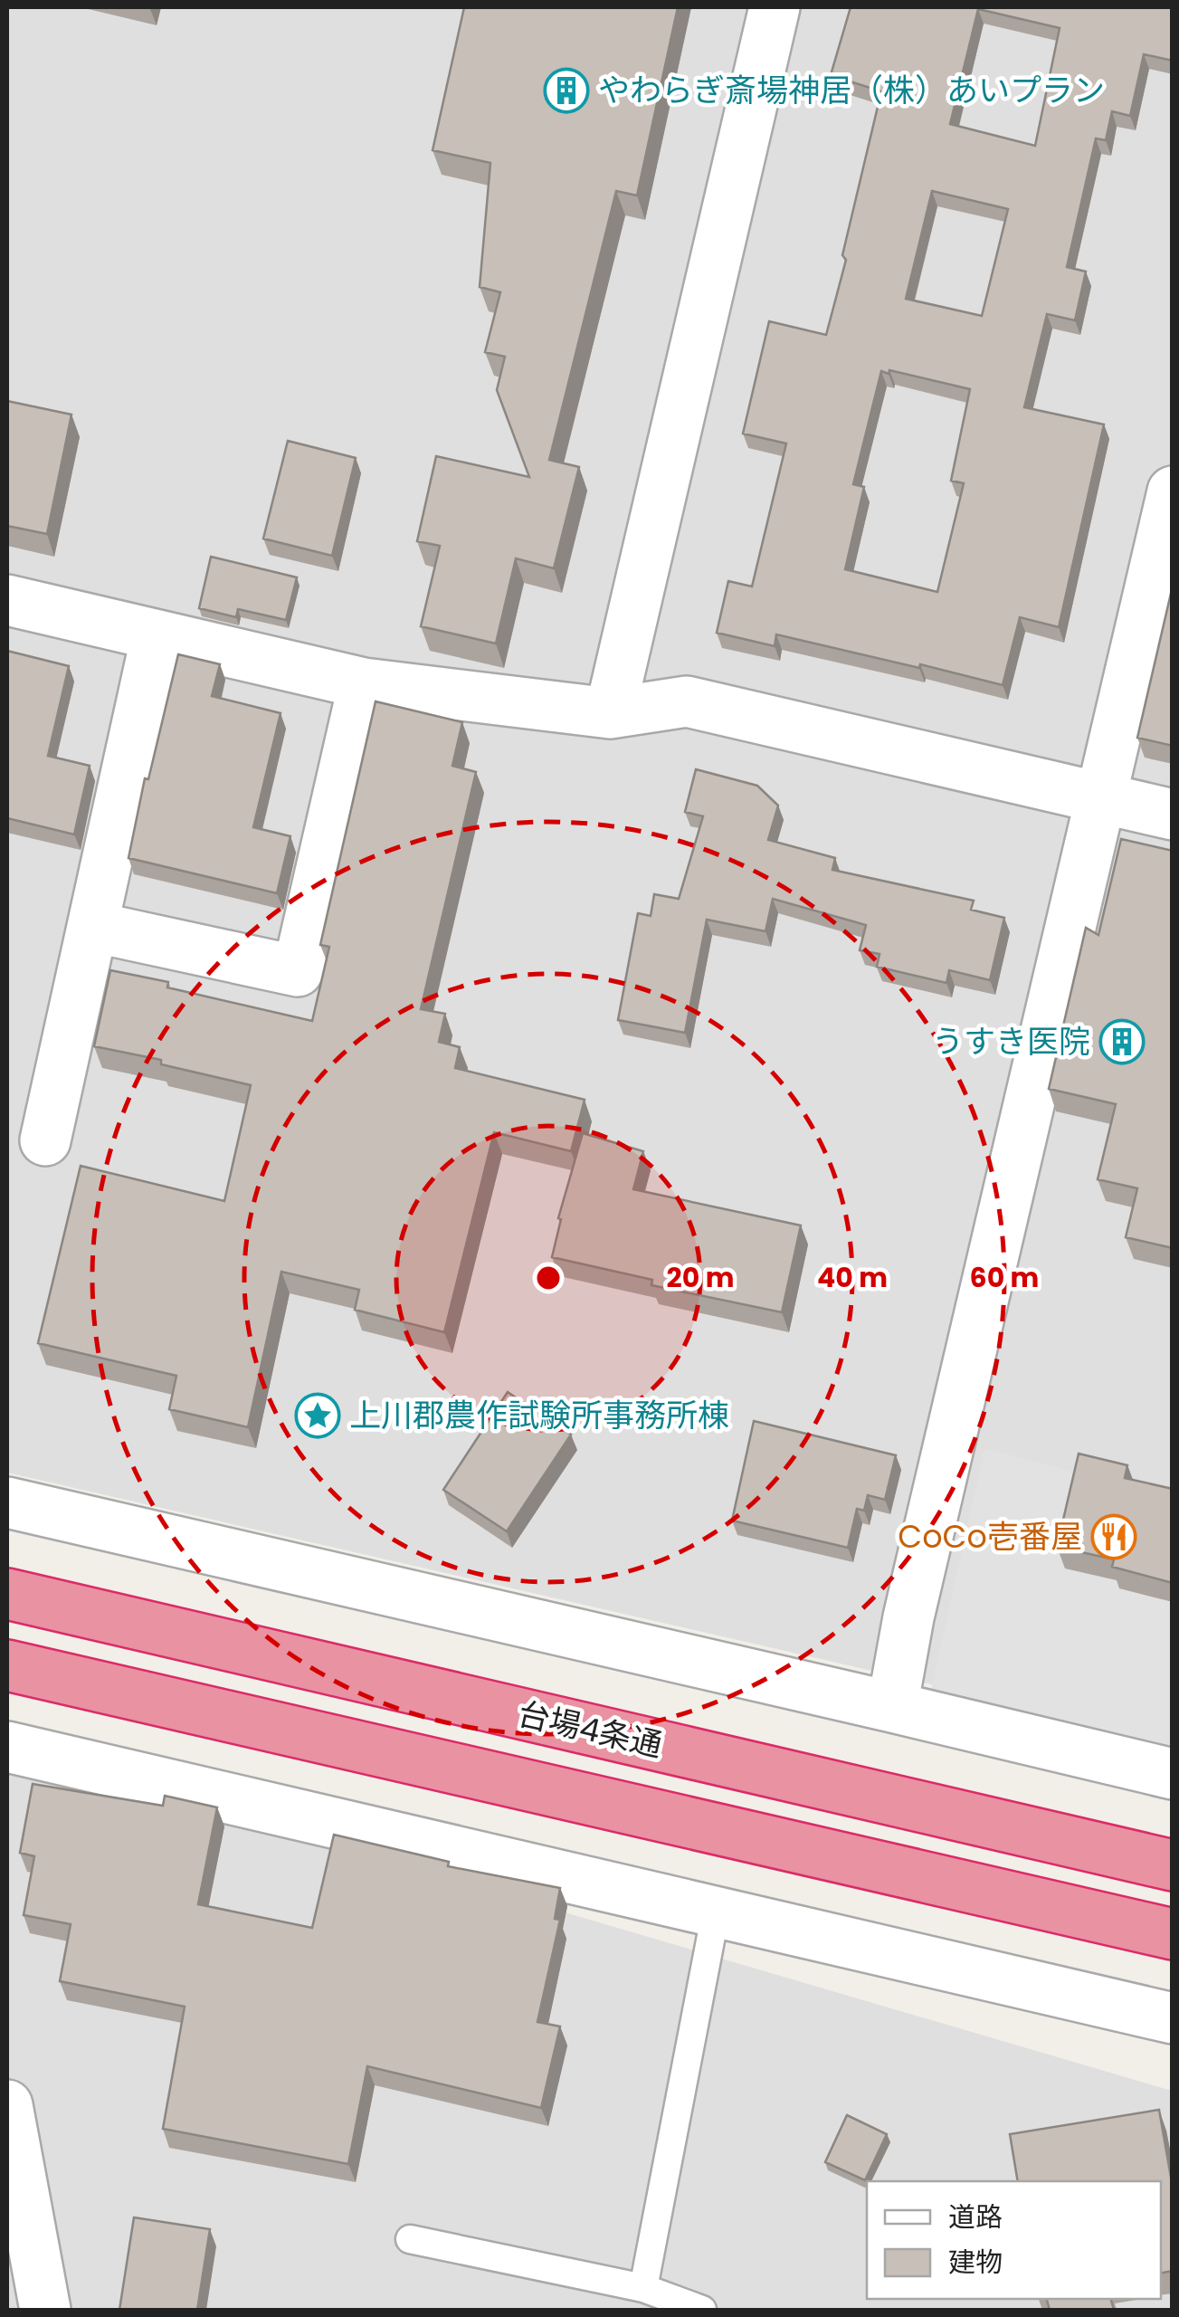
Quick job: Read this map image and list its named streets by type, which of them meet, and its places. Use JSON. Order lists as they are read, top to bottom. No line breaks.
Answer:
{"streets":{"highway":["台場4条通"]},"places":{"building":["やわらぎ斎場神居（株）あいプラン","うすき医院"],"place":["上川郡農作試験所事務所棟"],"restaurant":["CoCo壱番屋"]},"legend":["道路","建物"],"rings":["20 m","40 m","60 m"]}
